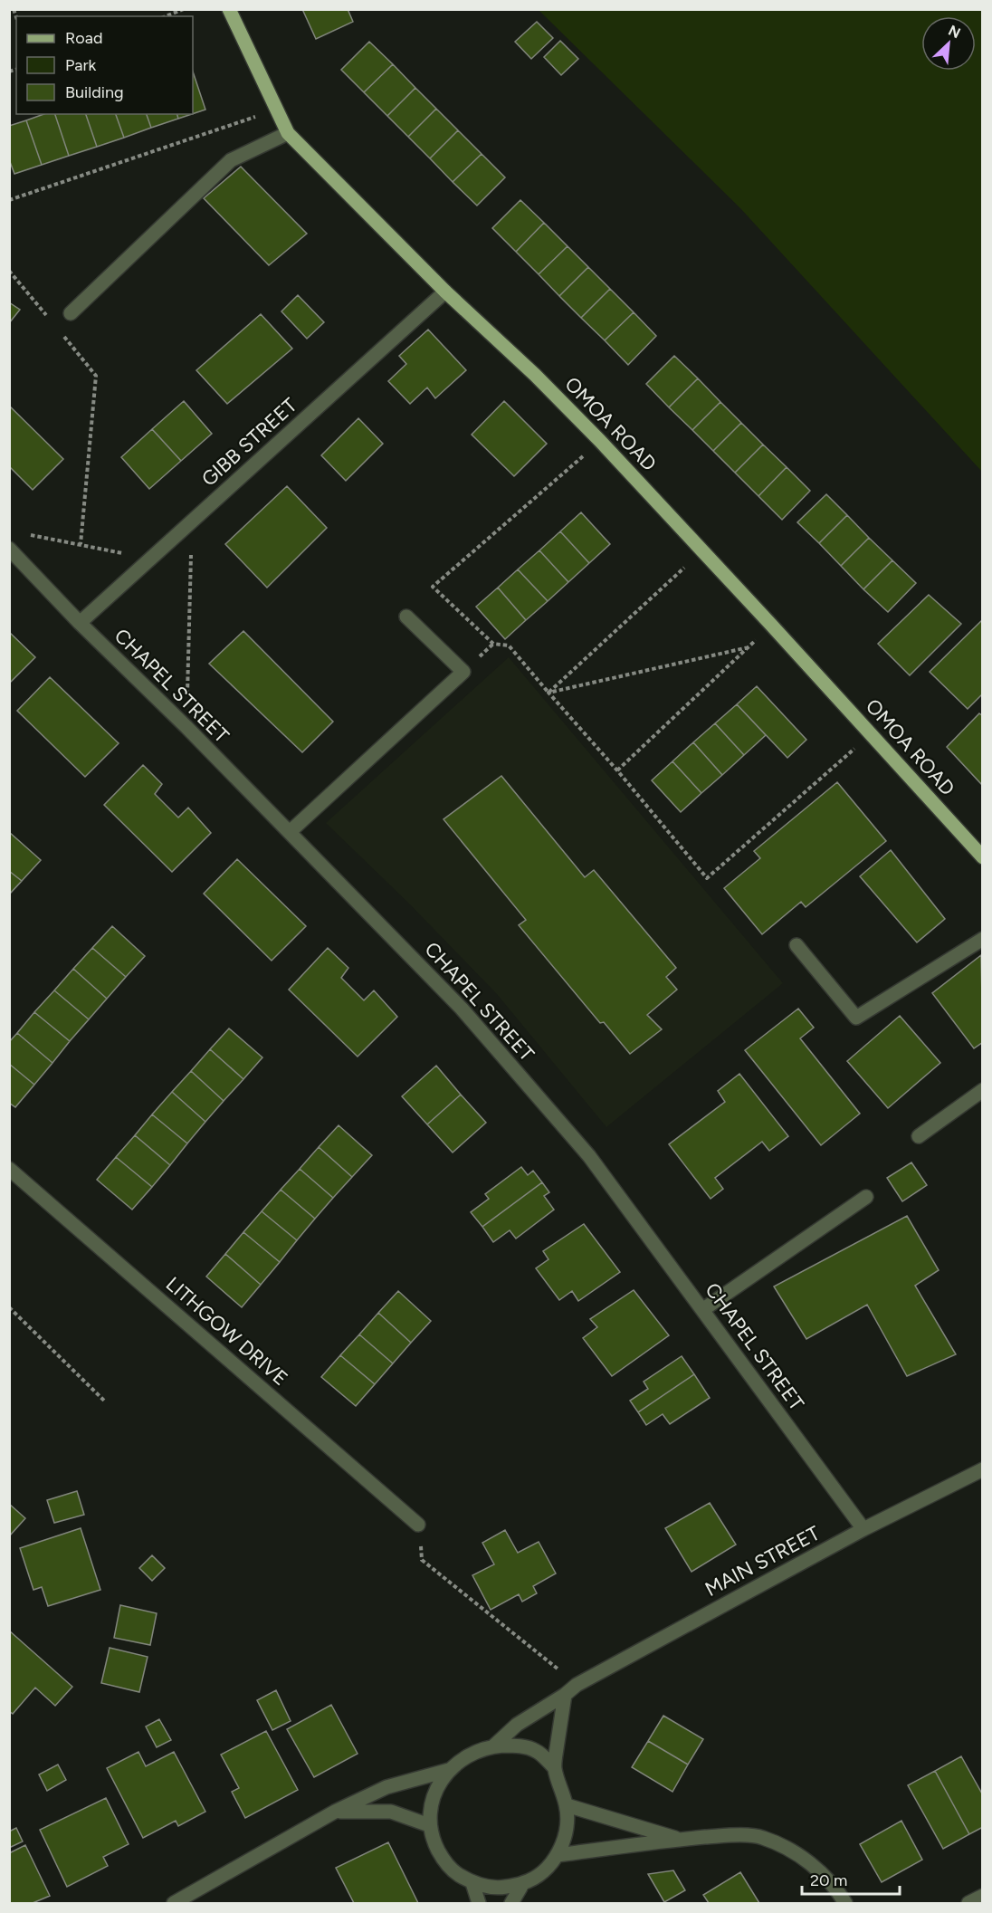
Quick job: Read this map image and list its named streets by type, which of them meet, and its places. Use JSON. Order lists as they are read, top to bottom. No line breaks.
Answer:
{"streets":{"main road":["OMOA ROAD"],"street":["GIBB STREET","CHAPEL STREET","LITHGOW DRIVE","MAIN STREET"]},"crossings":[["OMOA ROAD","GIBB STREET"],["GIBB STREET","CHAPEL STREET"],["CHAPEL STREET","MAIN STREET"]],"legend":["Road","Park","Building"],"scale_bar":"20 m","north":"top right"}
